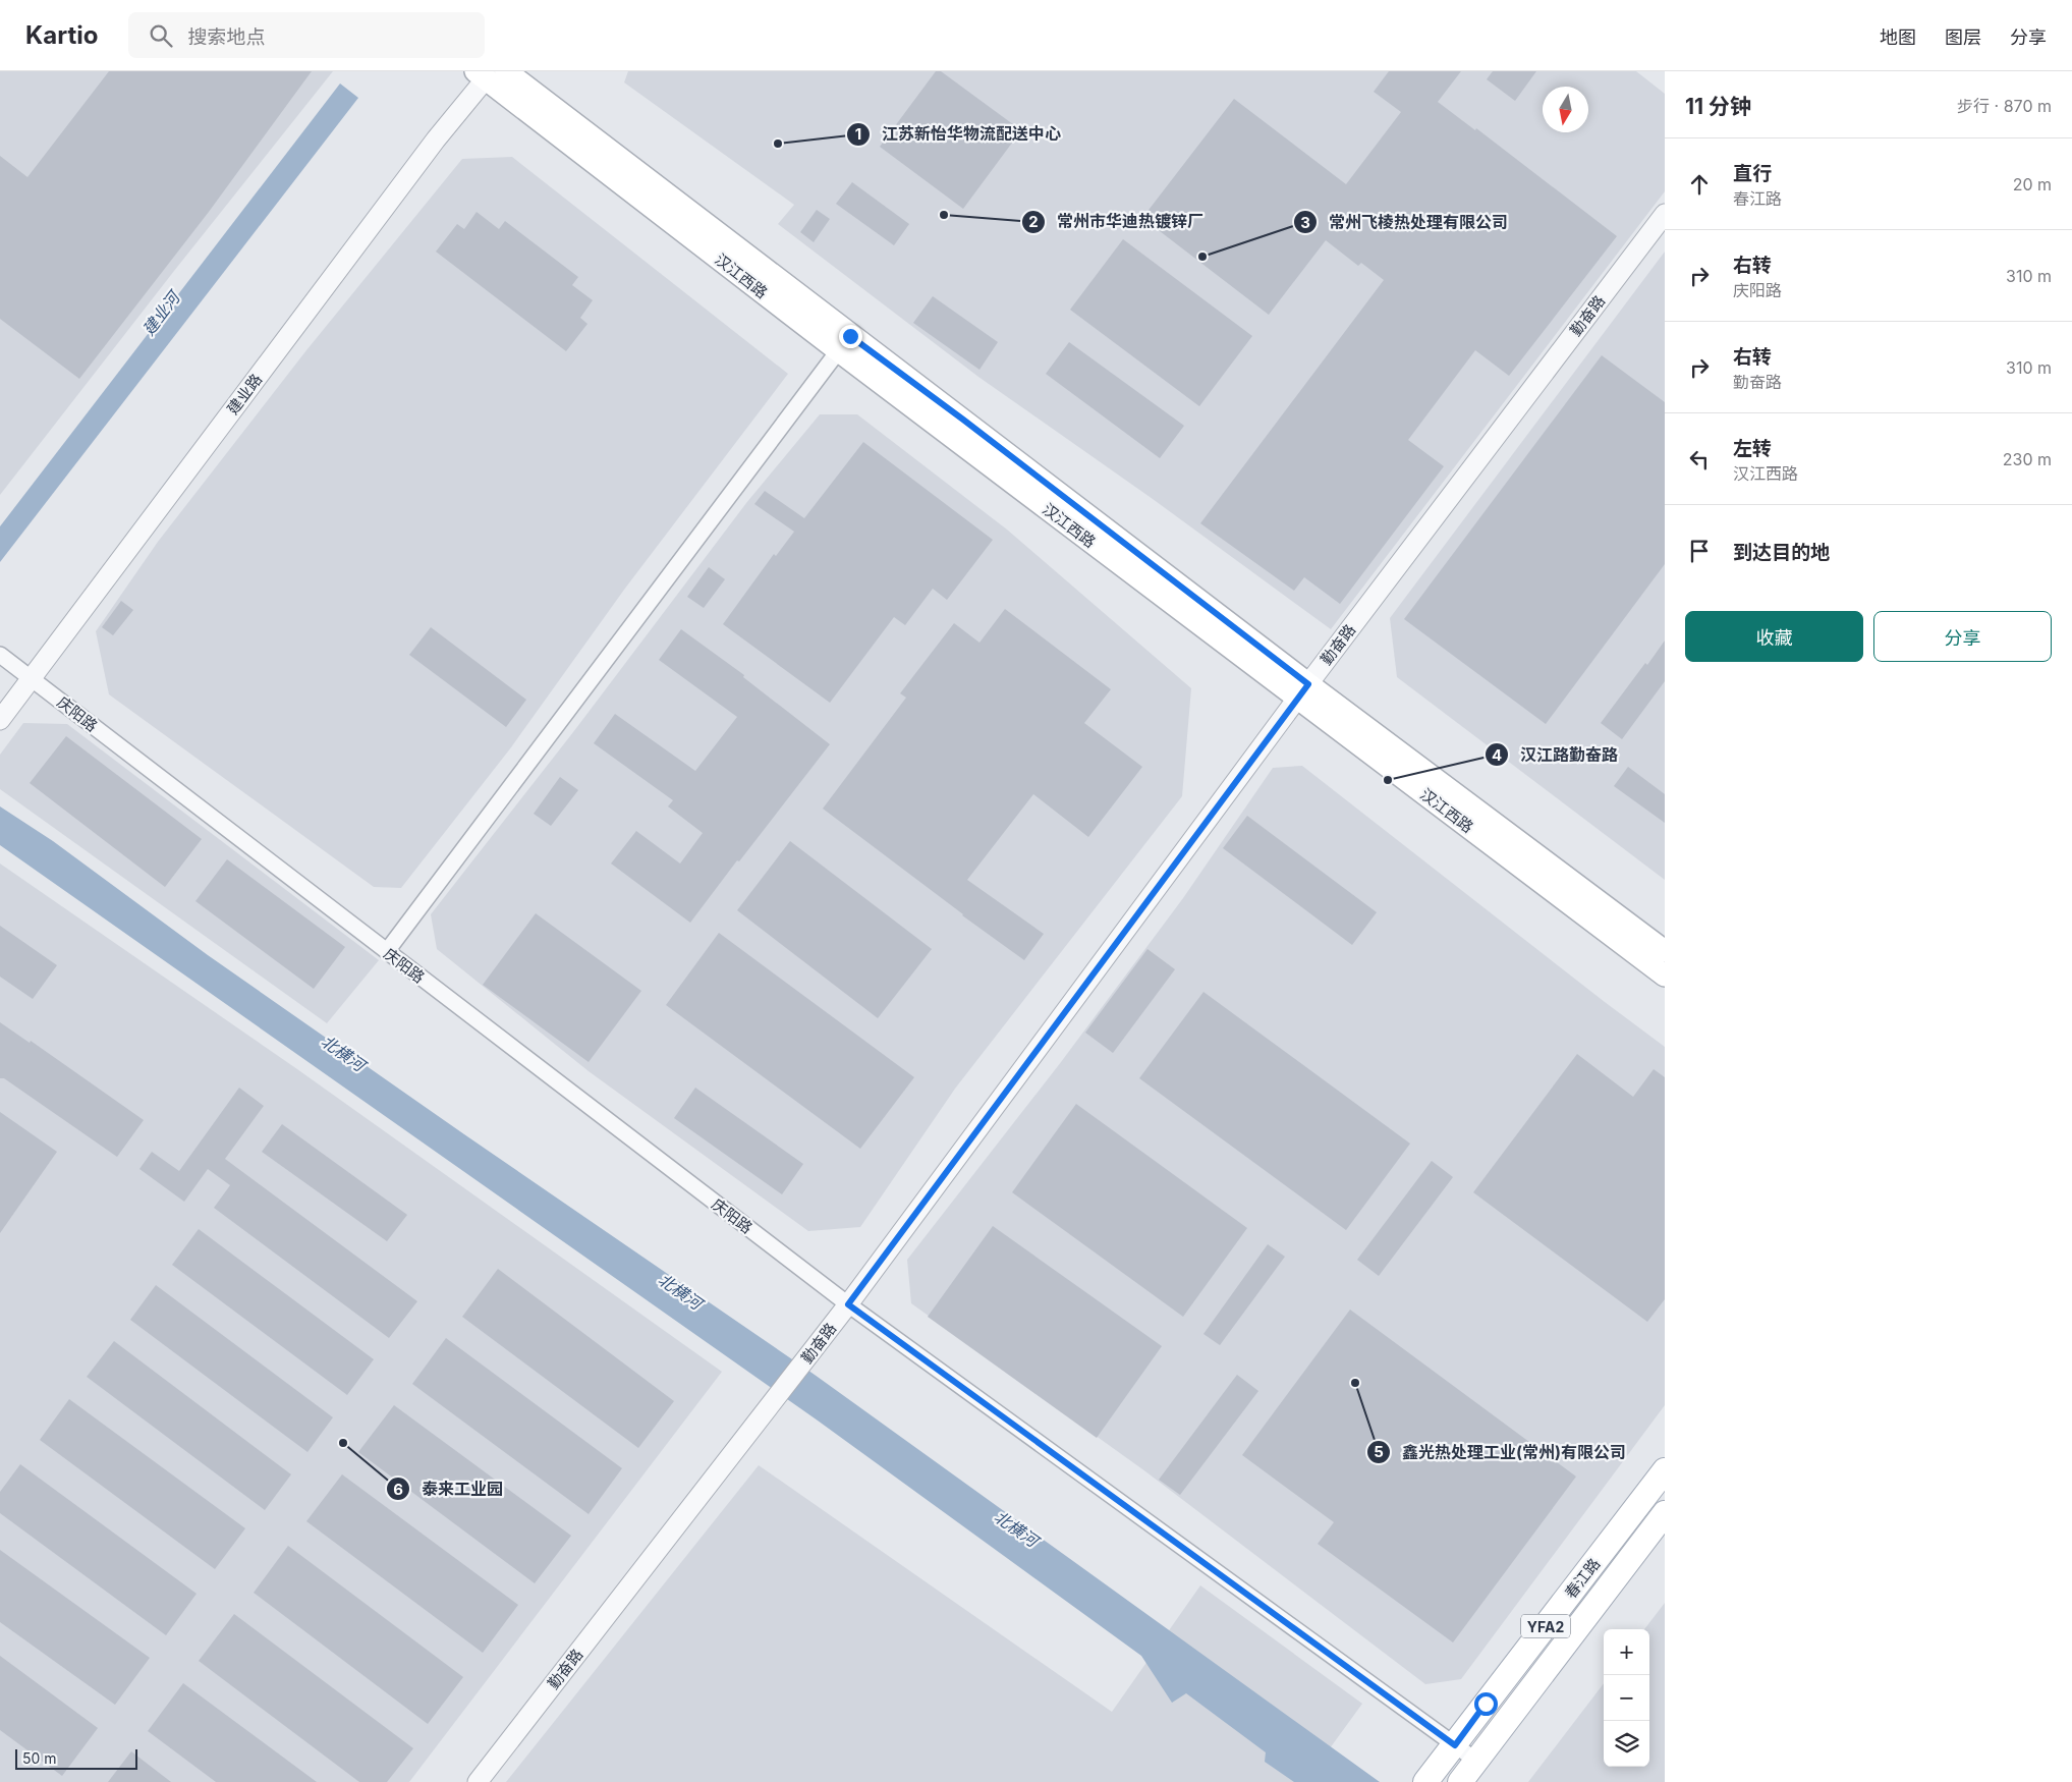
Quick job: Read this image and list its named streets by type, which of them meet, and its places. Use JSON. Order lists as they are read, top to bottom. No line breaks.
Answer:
{"streets":{"main road":["汉江西路","春江路","YFA2"],"street":["勤奋路","建业路","庆阳路"]},"crossings":[["汉江西路","勤奋路"],["汉江西路","建业路"],["勤奋路","庆阳路"],["建业路","庆阳路"],["庆阳路","春江路"]],"water":["建业河","北横河"],"places":["江苏新怡华物流配送中心","常州市华迪热镀锌厂","常州飞棱热处理有限公司","汉江路勤奋路","鑫光热处理工业(常州)有限公司","泰来工业园"],"scale_bar":"50 m","north":"bottom","page":{"header":"Kartio","search":"搜索地点","nav":["地图","图层","分享"],"heading":["11 分钟","步行 · 870 m"],"list":[["直行","春江路","20 m"],["右转","庆阳路","310 m"],["右转","勤奋路","310 m"],["左转","汉江西路","230 m"],"到达目的地"],"buttons":["收藏","分享"],"map_buttons":["+","−"],"scale":"50 m"}}
